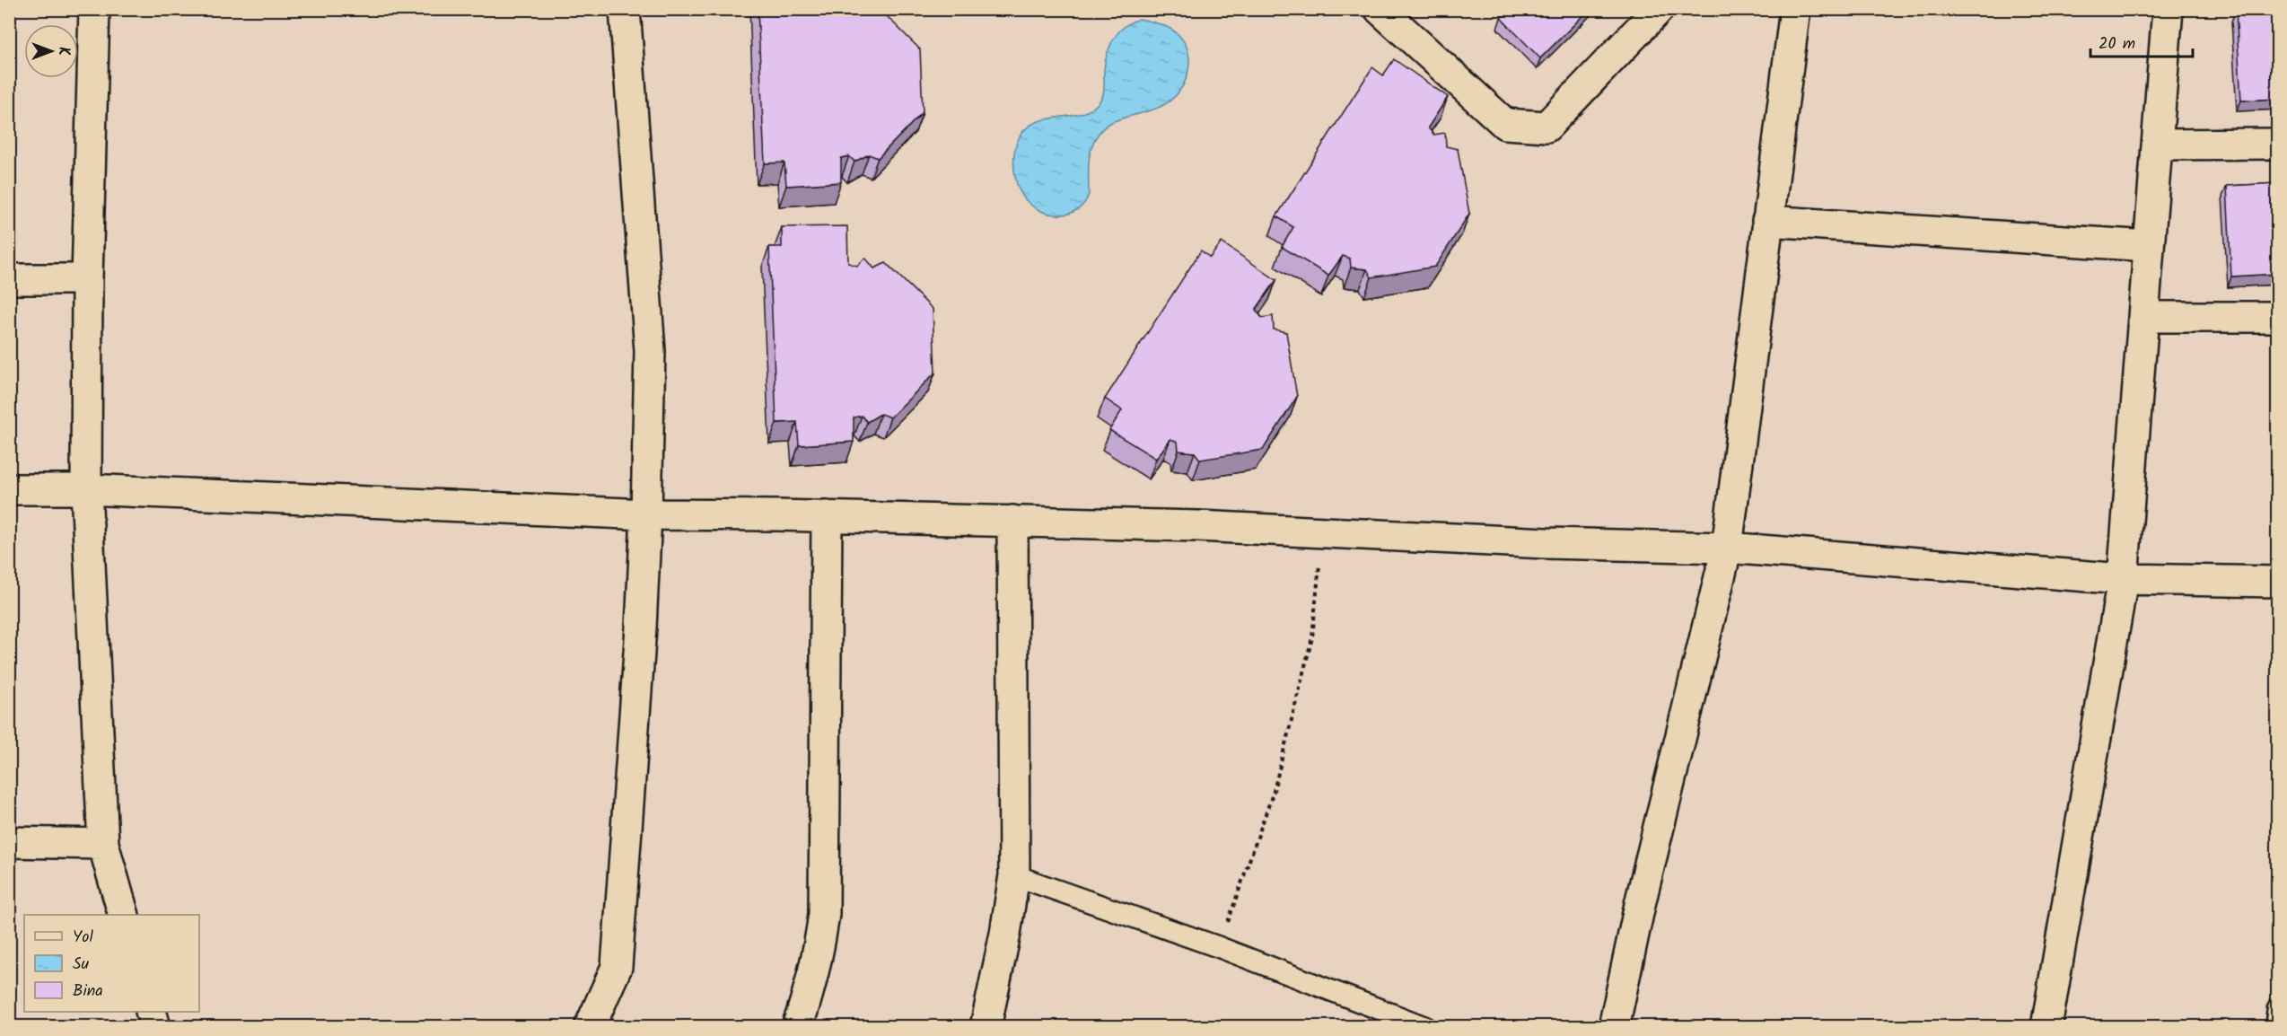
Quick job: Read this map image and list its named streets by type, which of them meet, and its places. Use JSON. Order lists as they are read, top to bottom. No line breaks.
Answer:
{"legend":["Yol","Su","Bina"],"scale_bar":"20 m","north":"right"}
